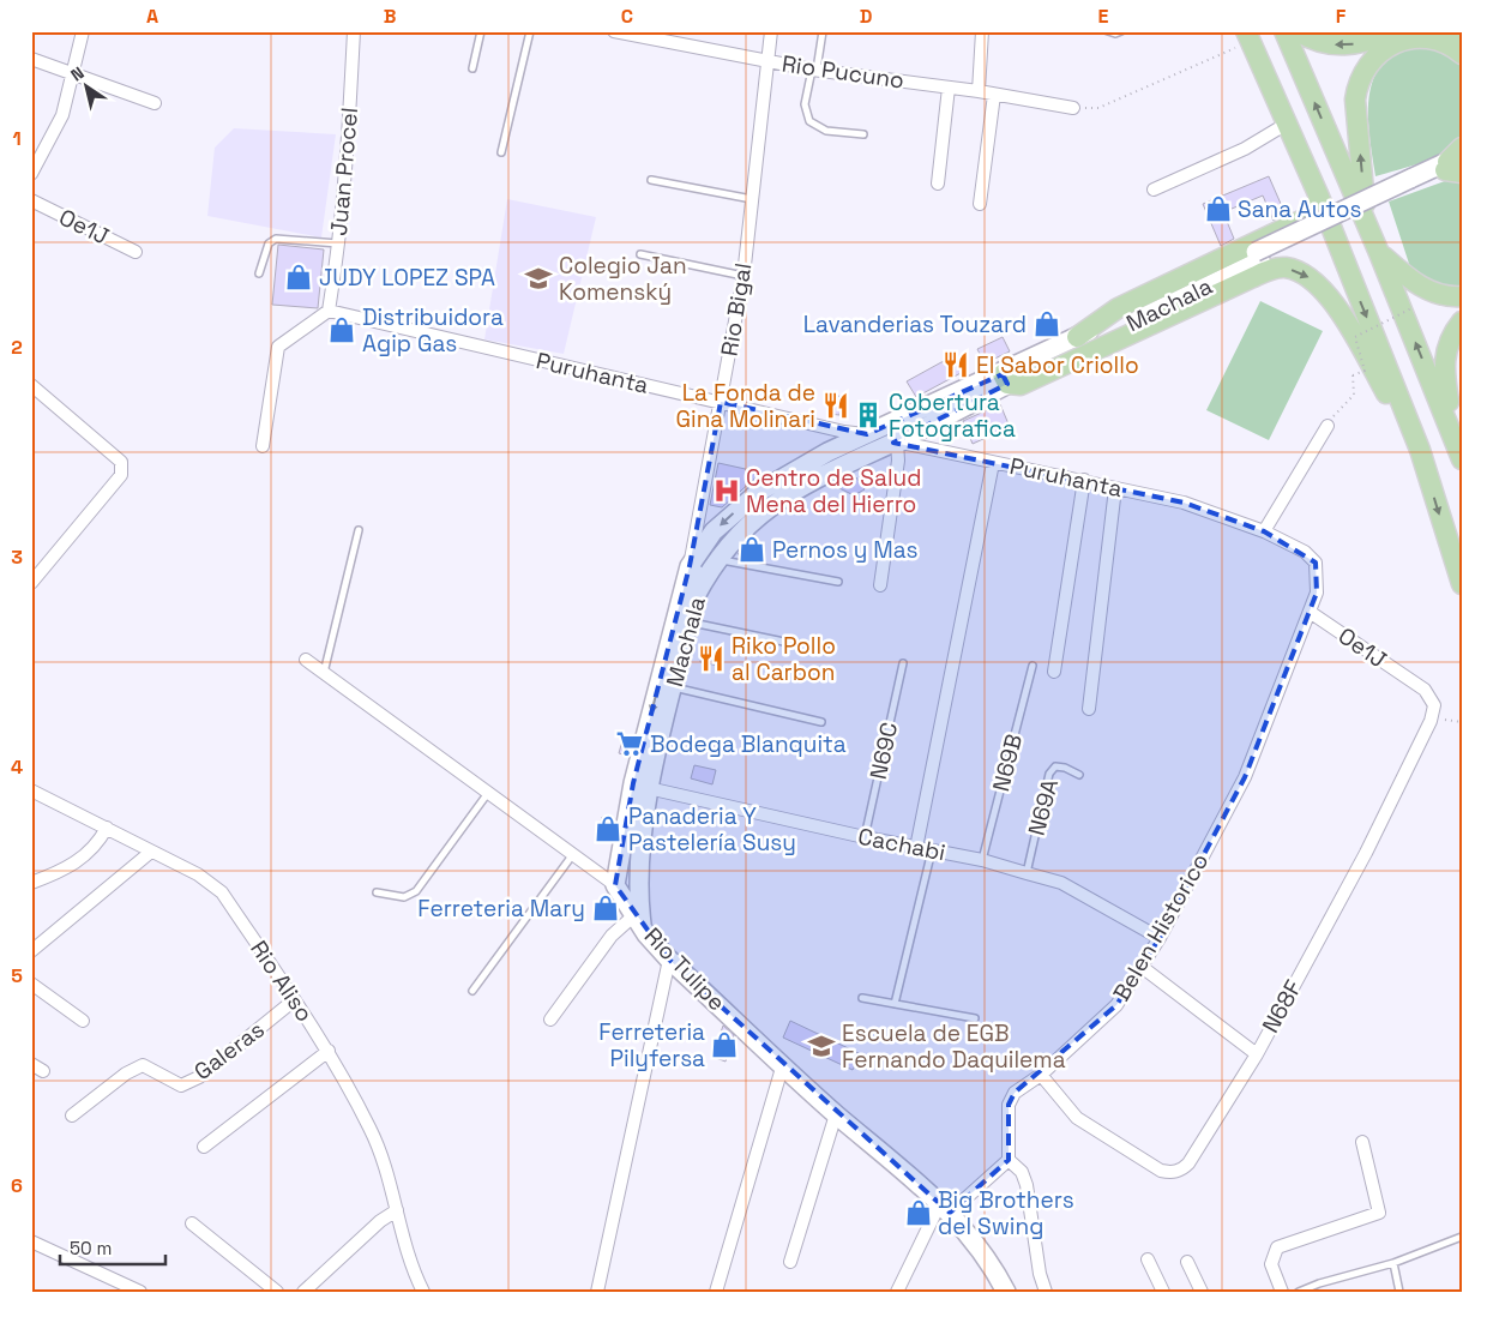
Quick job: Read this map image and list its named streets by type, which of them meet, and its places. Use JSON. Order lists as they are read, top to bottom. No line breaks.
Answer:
{"streets":{"main road":["Machala","Rio Tulipe"],"street":["Rio Pucuno","Juan Procel","Oe1J","Rio Bigal","Puruhanta","Cachabi","Belen Historico","Rio Aliso","N68F","Galeras"],"lane":["N69C","N69B","N69A"]},"crossings":[["Rio Pucuno","Rio Bigal"],["Juan Procel","Puruhanta"],["Oe1J","Belen Historico"],["Oe1J","N68F"],["Machala","Rio Bigal"],["Machala","Puruhanta"],["Machala","Cachabi"],["Machala","Rio Tulipe"],["Rio Bigal","Puruhanta"],["Puruhanta","Belen Historico"],["N69C","Cachabi"],["N69B","Cachabi"],["N69A","Cachabi"],["Cachabi","Belen Historico"],["Belen Historico","N68F"],["Rio Aliso","Galeras"]],"places":{"shop":["Sana Autos","JUDY LOPEZ SPA","Lavanderias Touzard","Distribuidora Agip Gas","Pernos y Mas","Panaderia Y Pastelería Susy","Ferreteria Mary","Ferreteria Pilyfersa","Big Brothers del Swing"],"school or university":["Colegio Jan Komenský","Escuela de EGB Fernando Daquilema"],"restaurant":["El Sabor Criollo","La Fonda de Gina Molinari","Riko Pollo al Carbon"],"building":["Cobertura Fotografica"],"hospital":["Centro de Salud Mena del Hierro"],"supermarket":["Bodega Blanquita"]},"scale_bar":"50 m","north":"top left","grid":{"columns":["A","B","C","D","E","F"],"rows":["1","2","3","4","5","6"]}}
